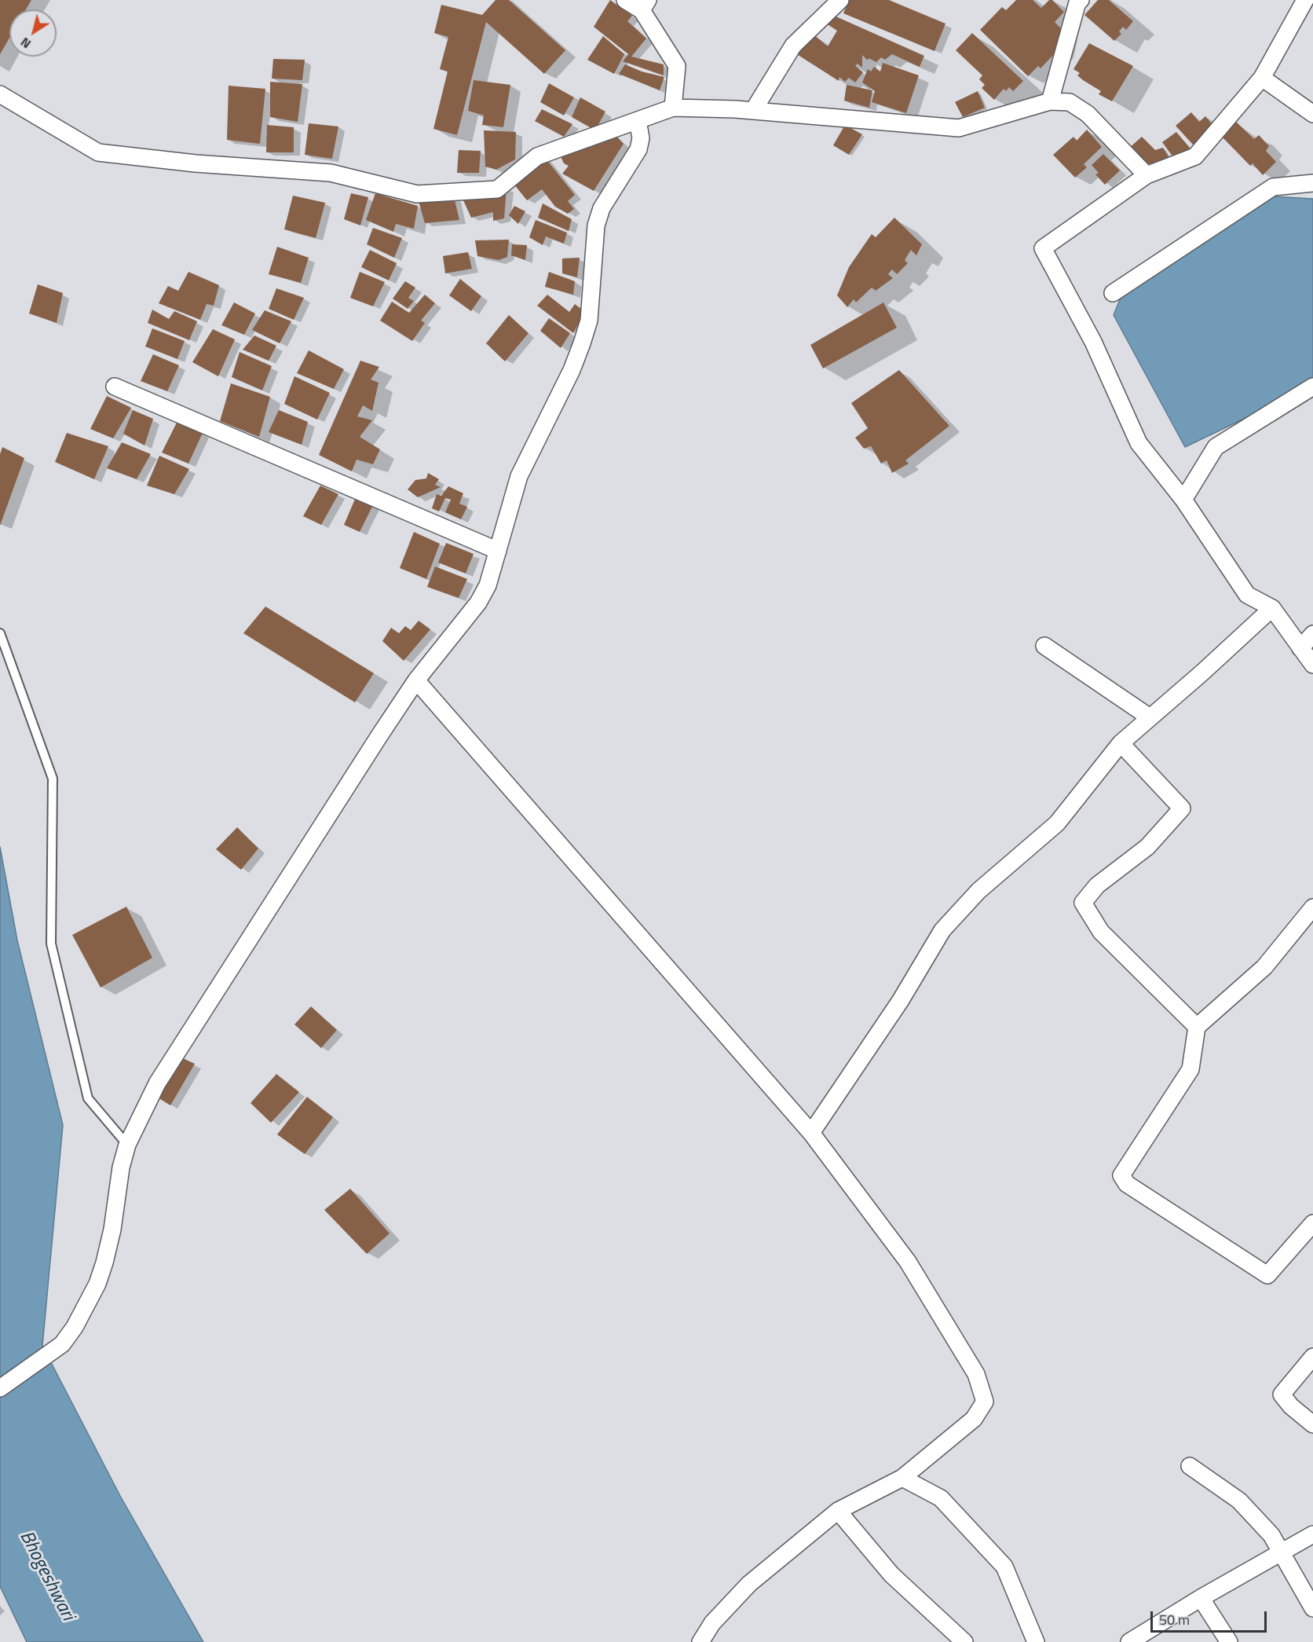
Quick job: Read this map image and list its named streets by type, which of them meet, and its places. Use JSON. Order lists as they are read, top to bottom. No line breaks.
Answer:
{"water":["Bhogeshwari"],"scale_bar":"50 m","north":"bottom left"}
